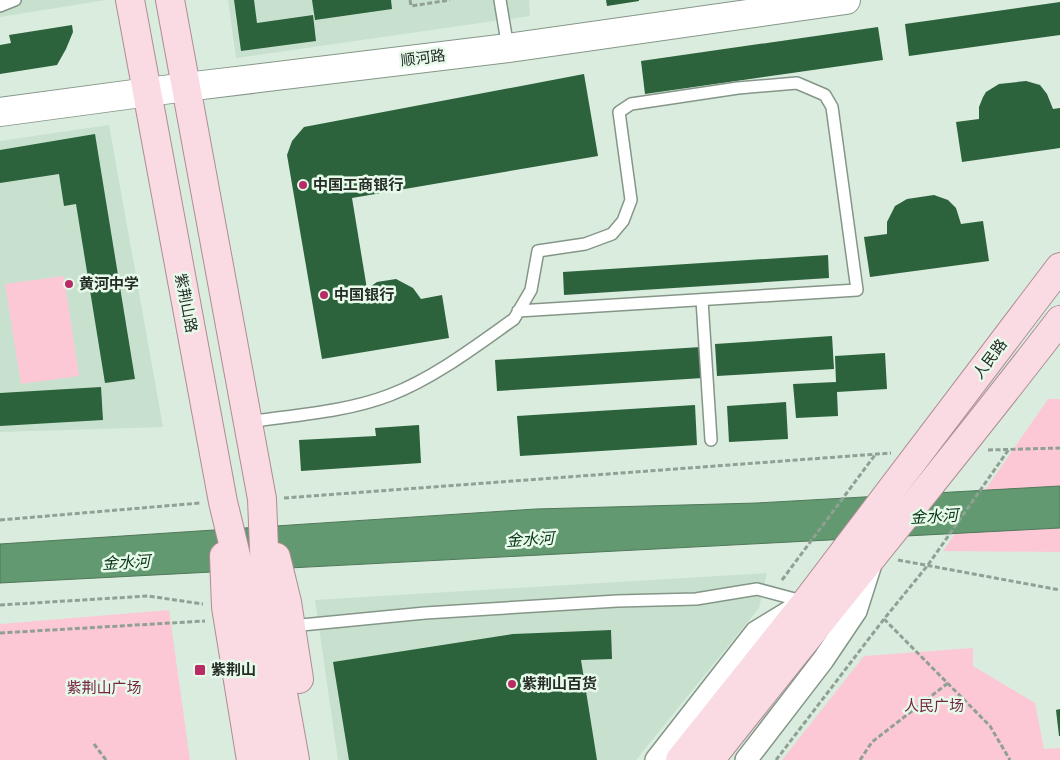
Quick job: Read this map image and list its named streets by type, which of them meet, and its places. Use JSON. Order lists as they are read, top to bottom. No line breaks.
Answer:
{"streets":{"main road":["紫荆山路","人民路"],"street":["顺河路"]},"crossings":[["顺河路","紫荆山路"]],"water":["金水河"],"parks":["紫荆山广场","人民广场"],"places":{"other":["中国工商银行","黄河中学","中国银行","紫荆山百货"],"transit":["紫荆山"]}}
